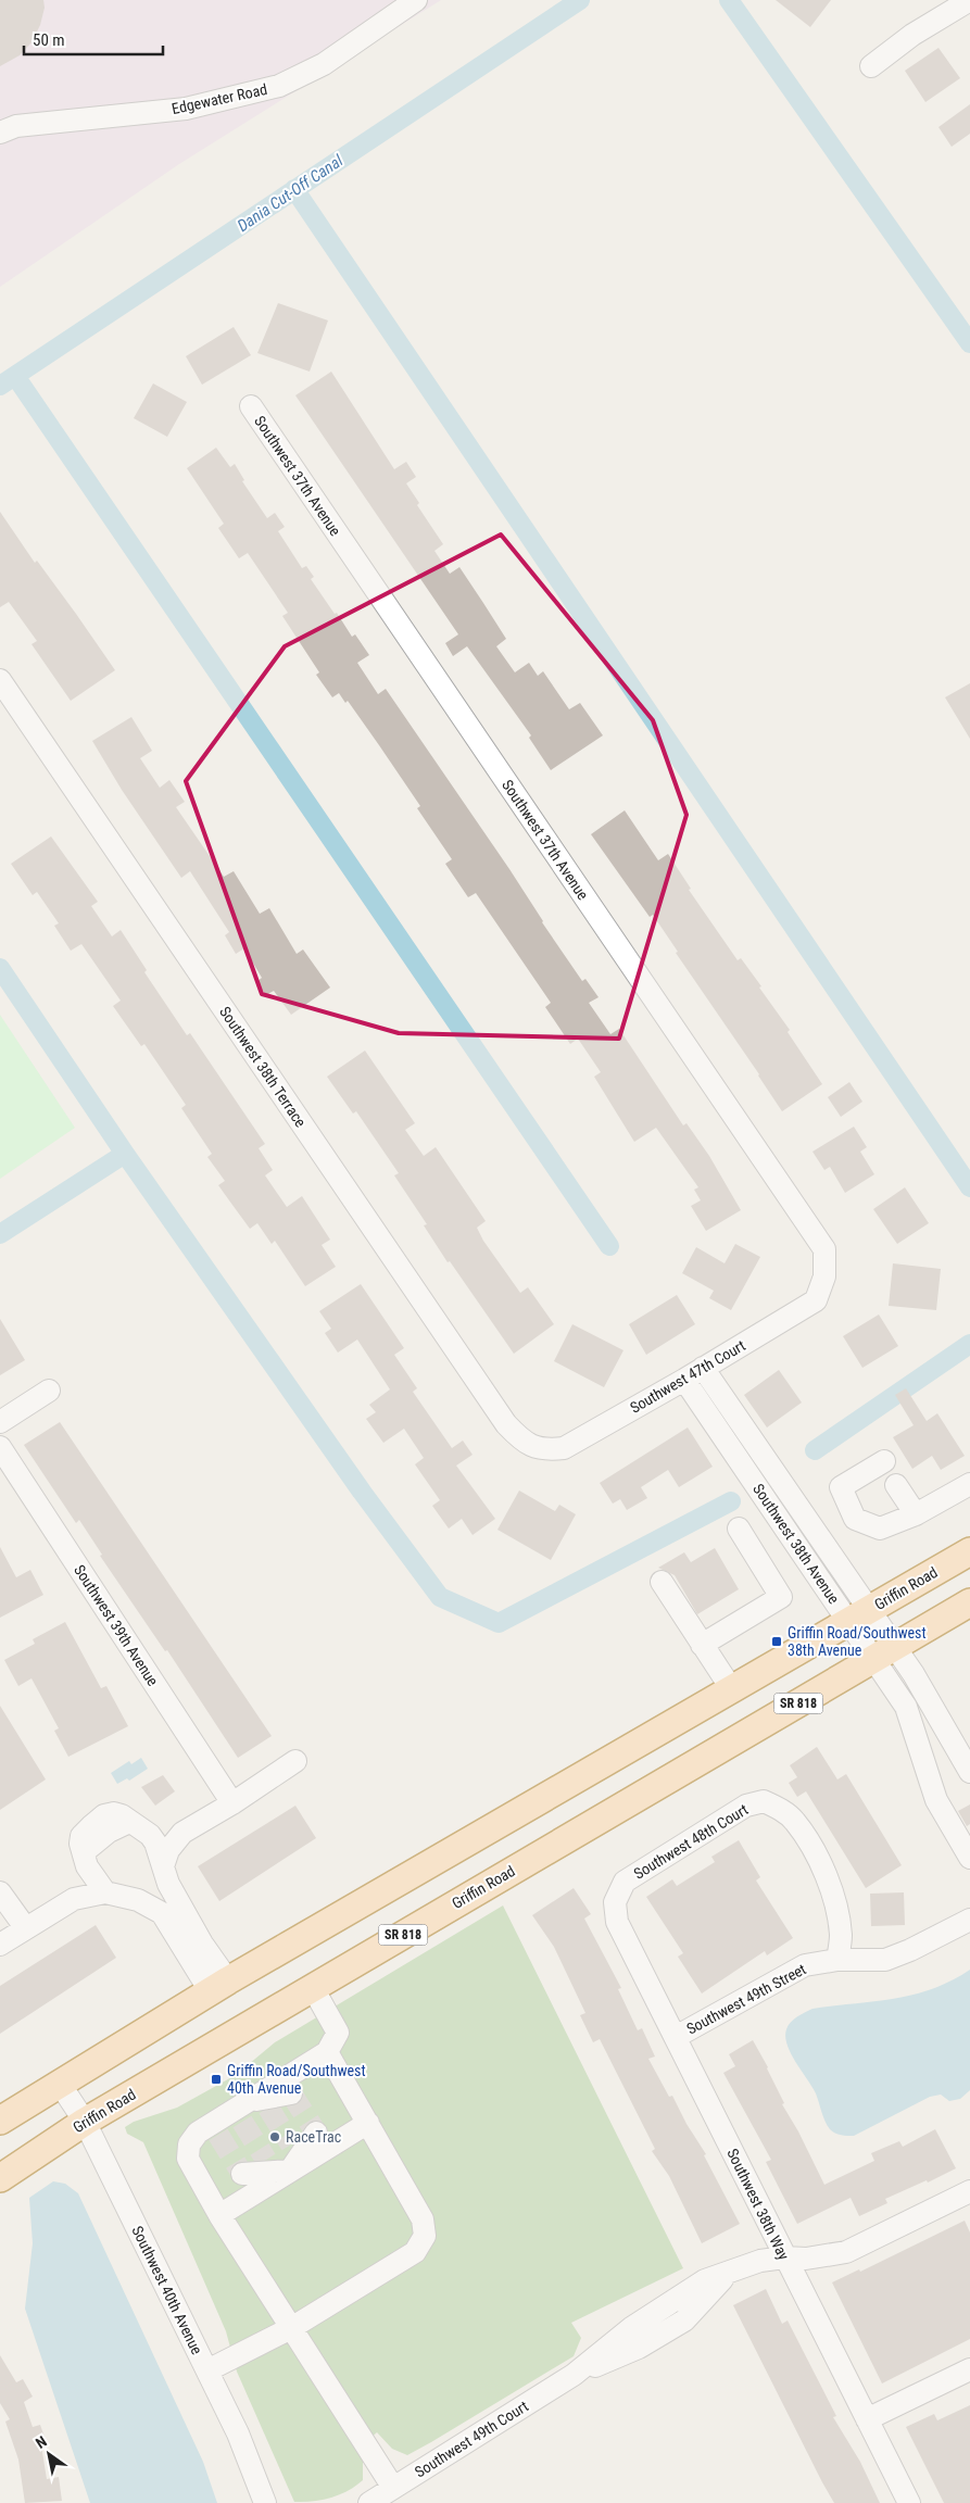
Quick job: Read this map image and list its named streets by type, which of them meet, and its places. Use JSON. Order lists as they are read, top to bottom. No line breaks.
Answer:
{"streets":{"main road":["Griffin Road","SR 818"],"street":["Edgewater Road","Southwest 37th Avenue","Southwest 38th Terrace","Southwest 47th Court","Southwest 38th Avenue","Southwest 39th Avenue","Southwest 48th Court","Southwest 49th Street","Southwest 38th Way","Southwest 40th Avenue","Southwest 49th Court"]},"crossings":[["Southwest 37th Avenue","Southwest 47th Court"],["Southwest 38th Terrace","Southwest 47th Court"],["Southwest 47th Court","Southwest 38th Avenue"],["Southwest 38th Avenue","Griffin Road"],["Griffin Road","Southwest 40th Avenue"],["Southwest 48th Court","Southwest 49th Street"],["Southwest 48th Court","Southwest 38th Way"],["Southwest 49th Street","Southwest 38th Way"],["Southwest 38th Way","Southwest 49th Court"]],"water":["Dania Cut-Off Canal"],"places":{"transit":["Griffin Road/Southwest 38th Avenue","Griffin Road/Southwest 40th Avenue"],"other":["RaceTrac"]},"scale_bar":"50 m","north":"top left"}
